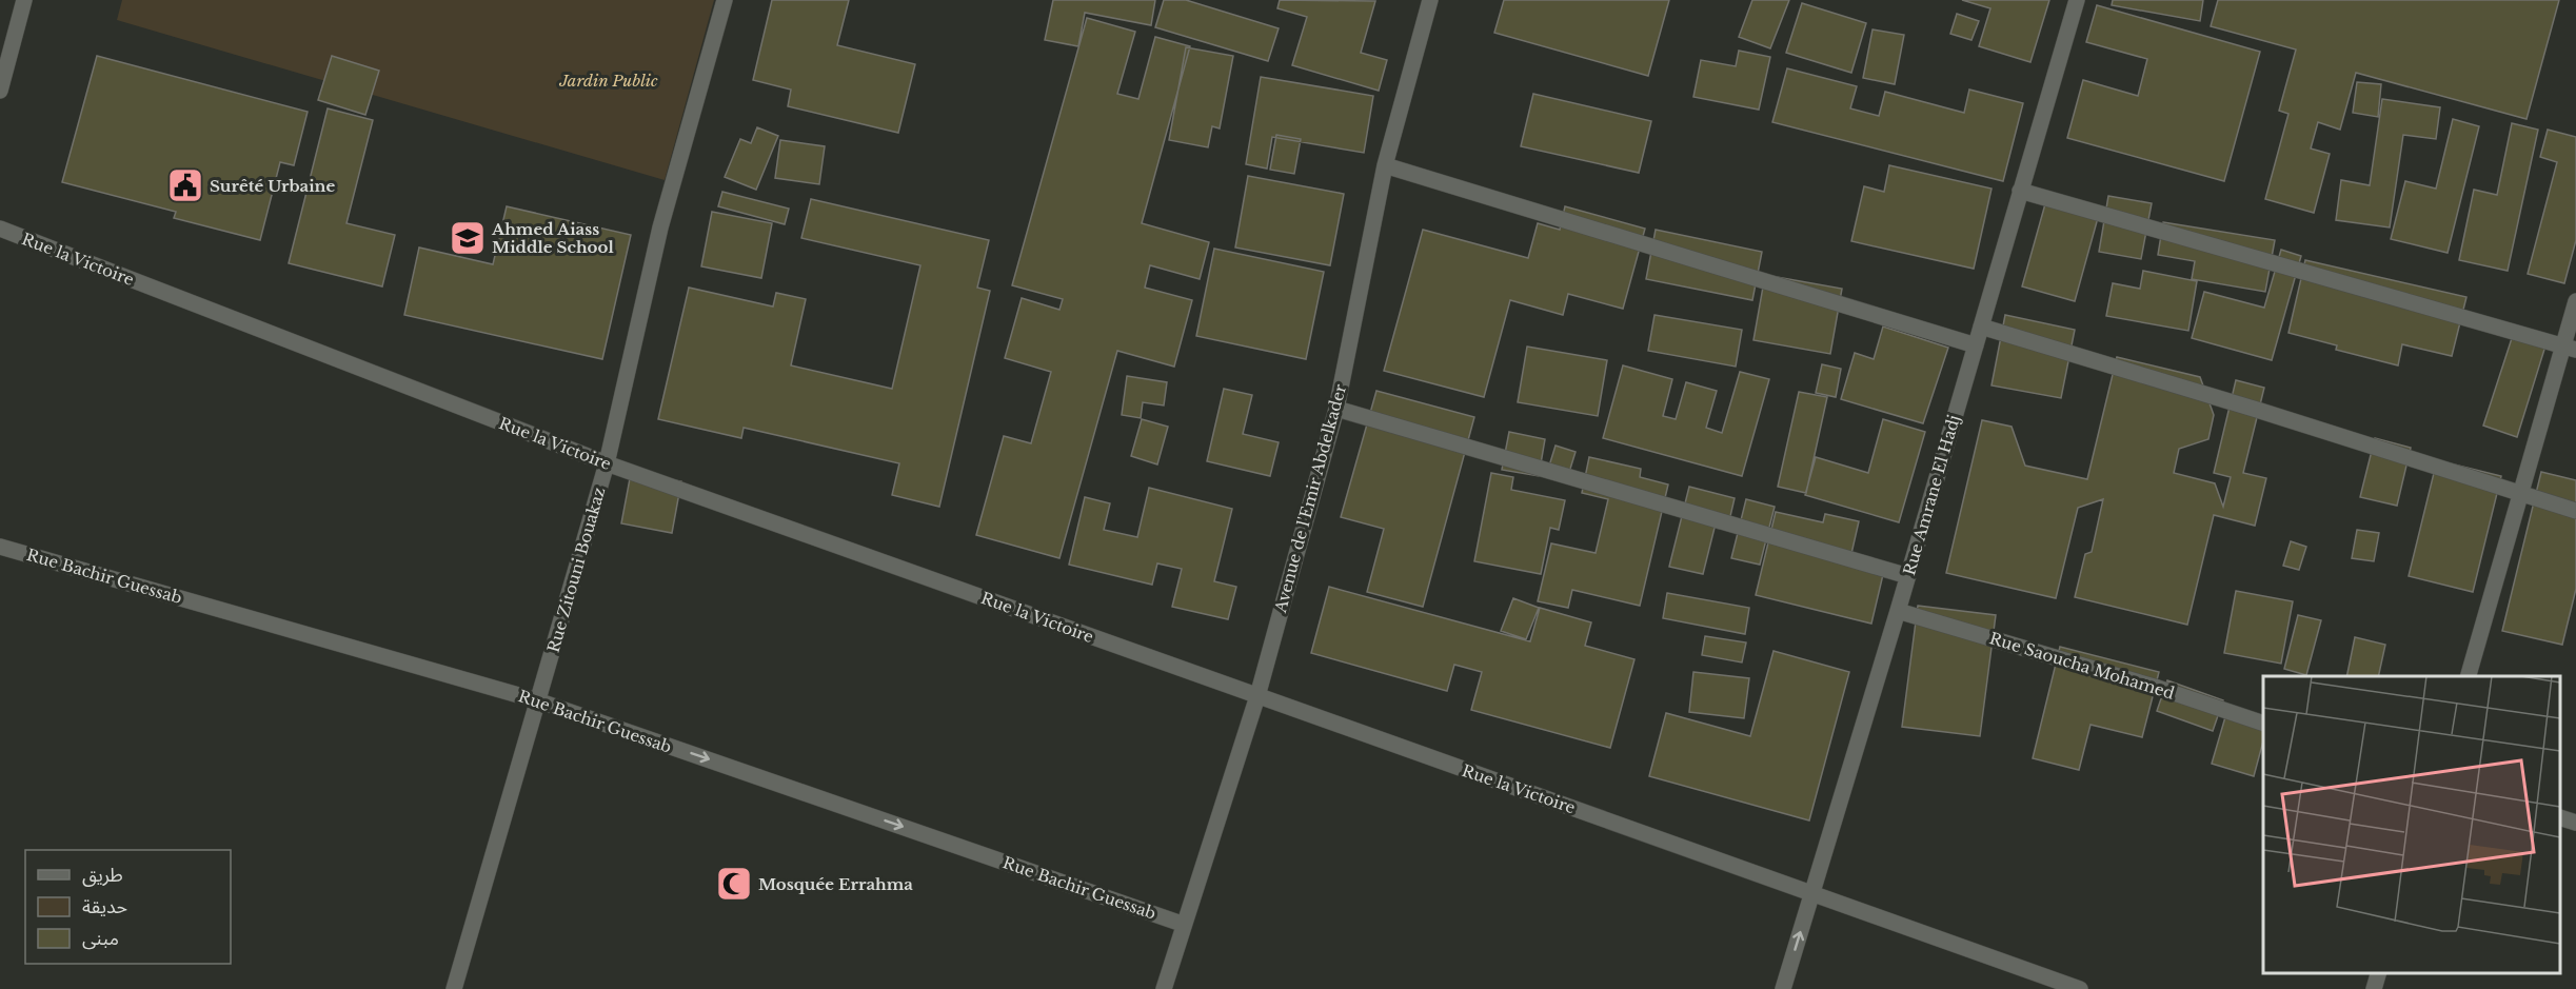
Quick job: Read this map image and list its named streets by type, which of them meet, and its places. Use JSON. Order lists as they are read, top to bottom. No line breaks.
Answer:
{"streets":{"street":["Rue la Victoire","Rue Amrane El Hadj","Avenue de l'Emir Abdelkader","Rue Zitouni Bouakaz","Rue Bachir Guessab","Rue Saoucha Mohamed"]},"crossings":[["Rue la Victoire","Rue Amrane El Hadj"],["Rue la Victoire","Avenue de l'Emir Abdelkader"],["Rue la Victoire","Rue Zitouni Bouakaz"],["Rue Amrane El Hadj","Rue Saoucha Mohamed"],["Avenue de l'Emir Abdelkader","Rue Bachir Guessab"],["Rue Zitouni Bouakaz","Rue Bachir Guessab"]],"one_way":["Rue Bachir Guessab"],"parks":["Jardin Public"],"places":{"public building":["Surêté Urbaine"],"school or university":["Ahmed Aiass Middle School"],"mosque":["Mosquée Errahma"]},"legend":["طريق","حديقة","مبنى"]}
